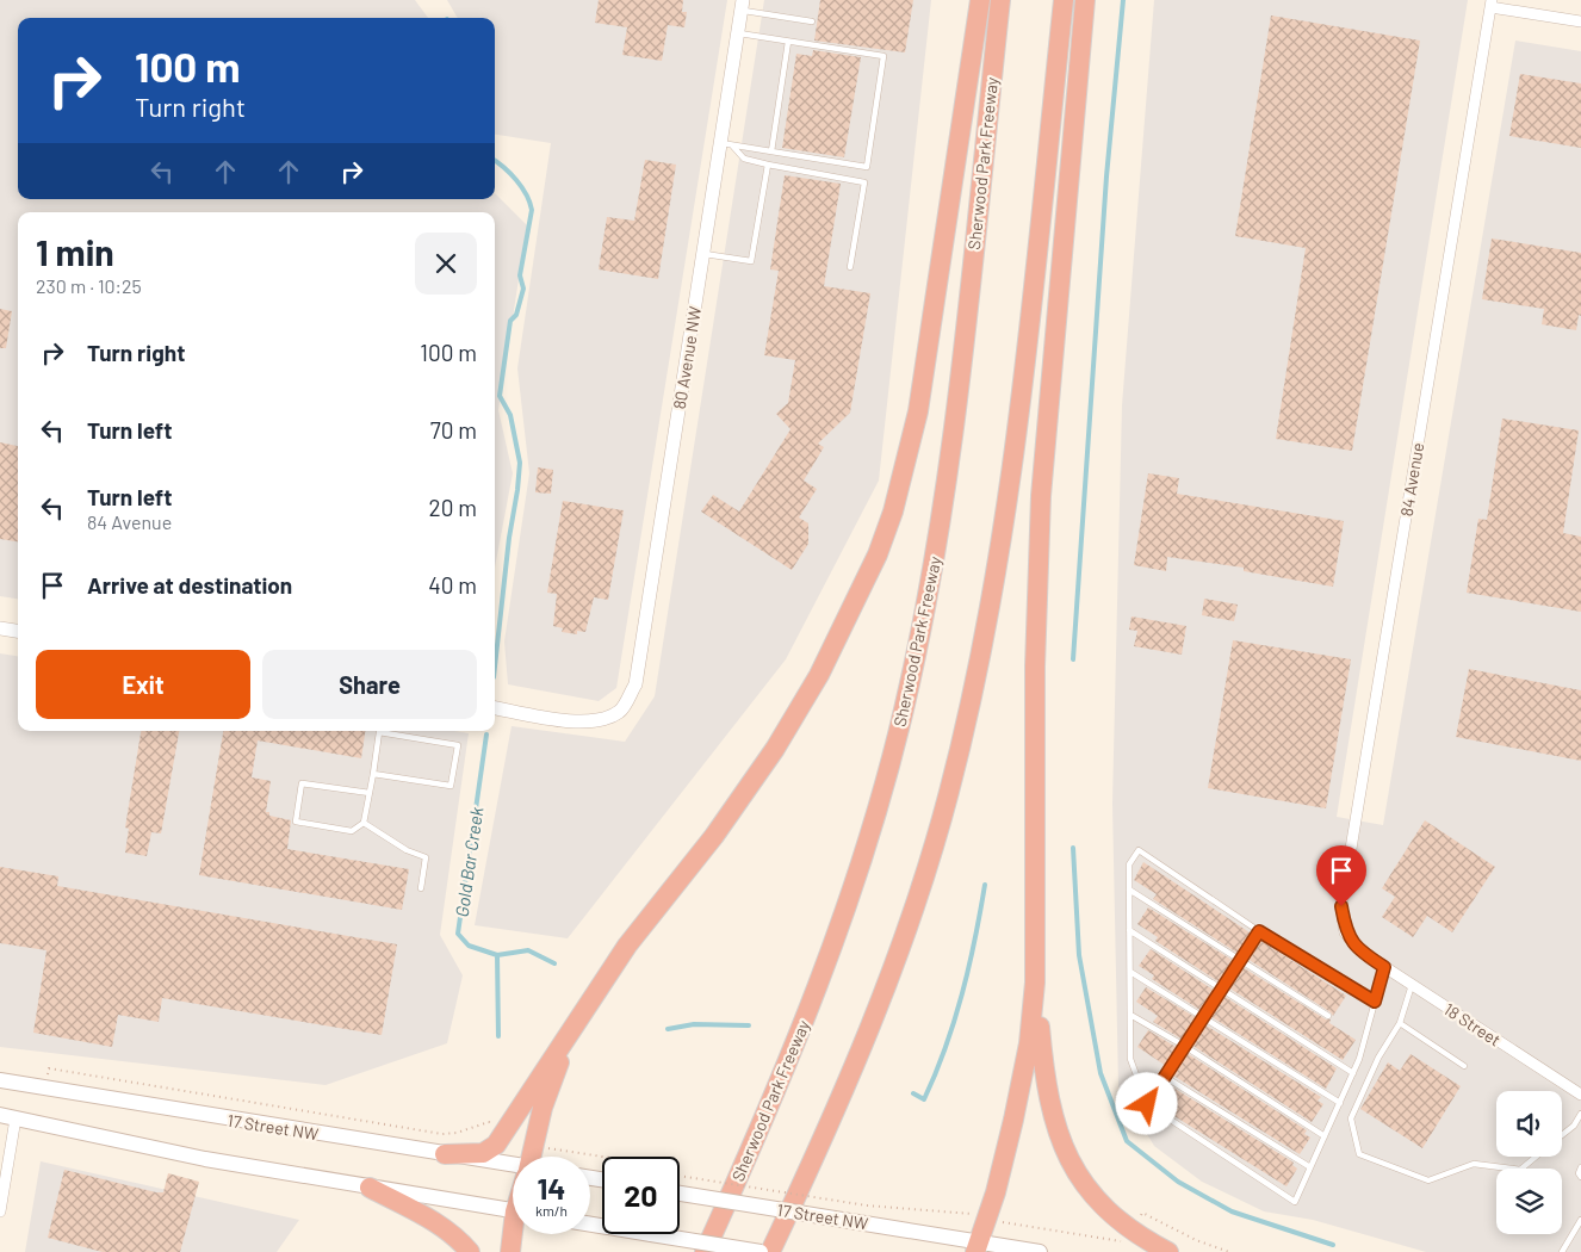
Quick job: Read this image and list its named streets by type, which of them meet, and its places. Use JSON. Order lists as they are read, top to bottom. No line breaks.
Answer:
{"streets":{"highway":["Sherwood Park Freeway"],"main road":["17 Street NW"],"street":["80 Avenue NW","84 Avenue","18 Street"]},"crossings":[["84 Avenue","18 Street"]],"water":["Gold Bar Creek"],"page":{"turn":["100 m","Turn right"],"heading":["1 min","230 m · 10:25"],"list":[{"name":"Turn right","value":"100 m"},{"name":"Turn left","value":"70 m"},{"name":"Turn left","note":"84 Avenue","value":"20 m"},{"name":"Arrive at destination","value":"40 m"}],"buttons":["Exit","Share"],"speed":"14 km/h","limit":"20"}}
